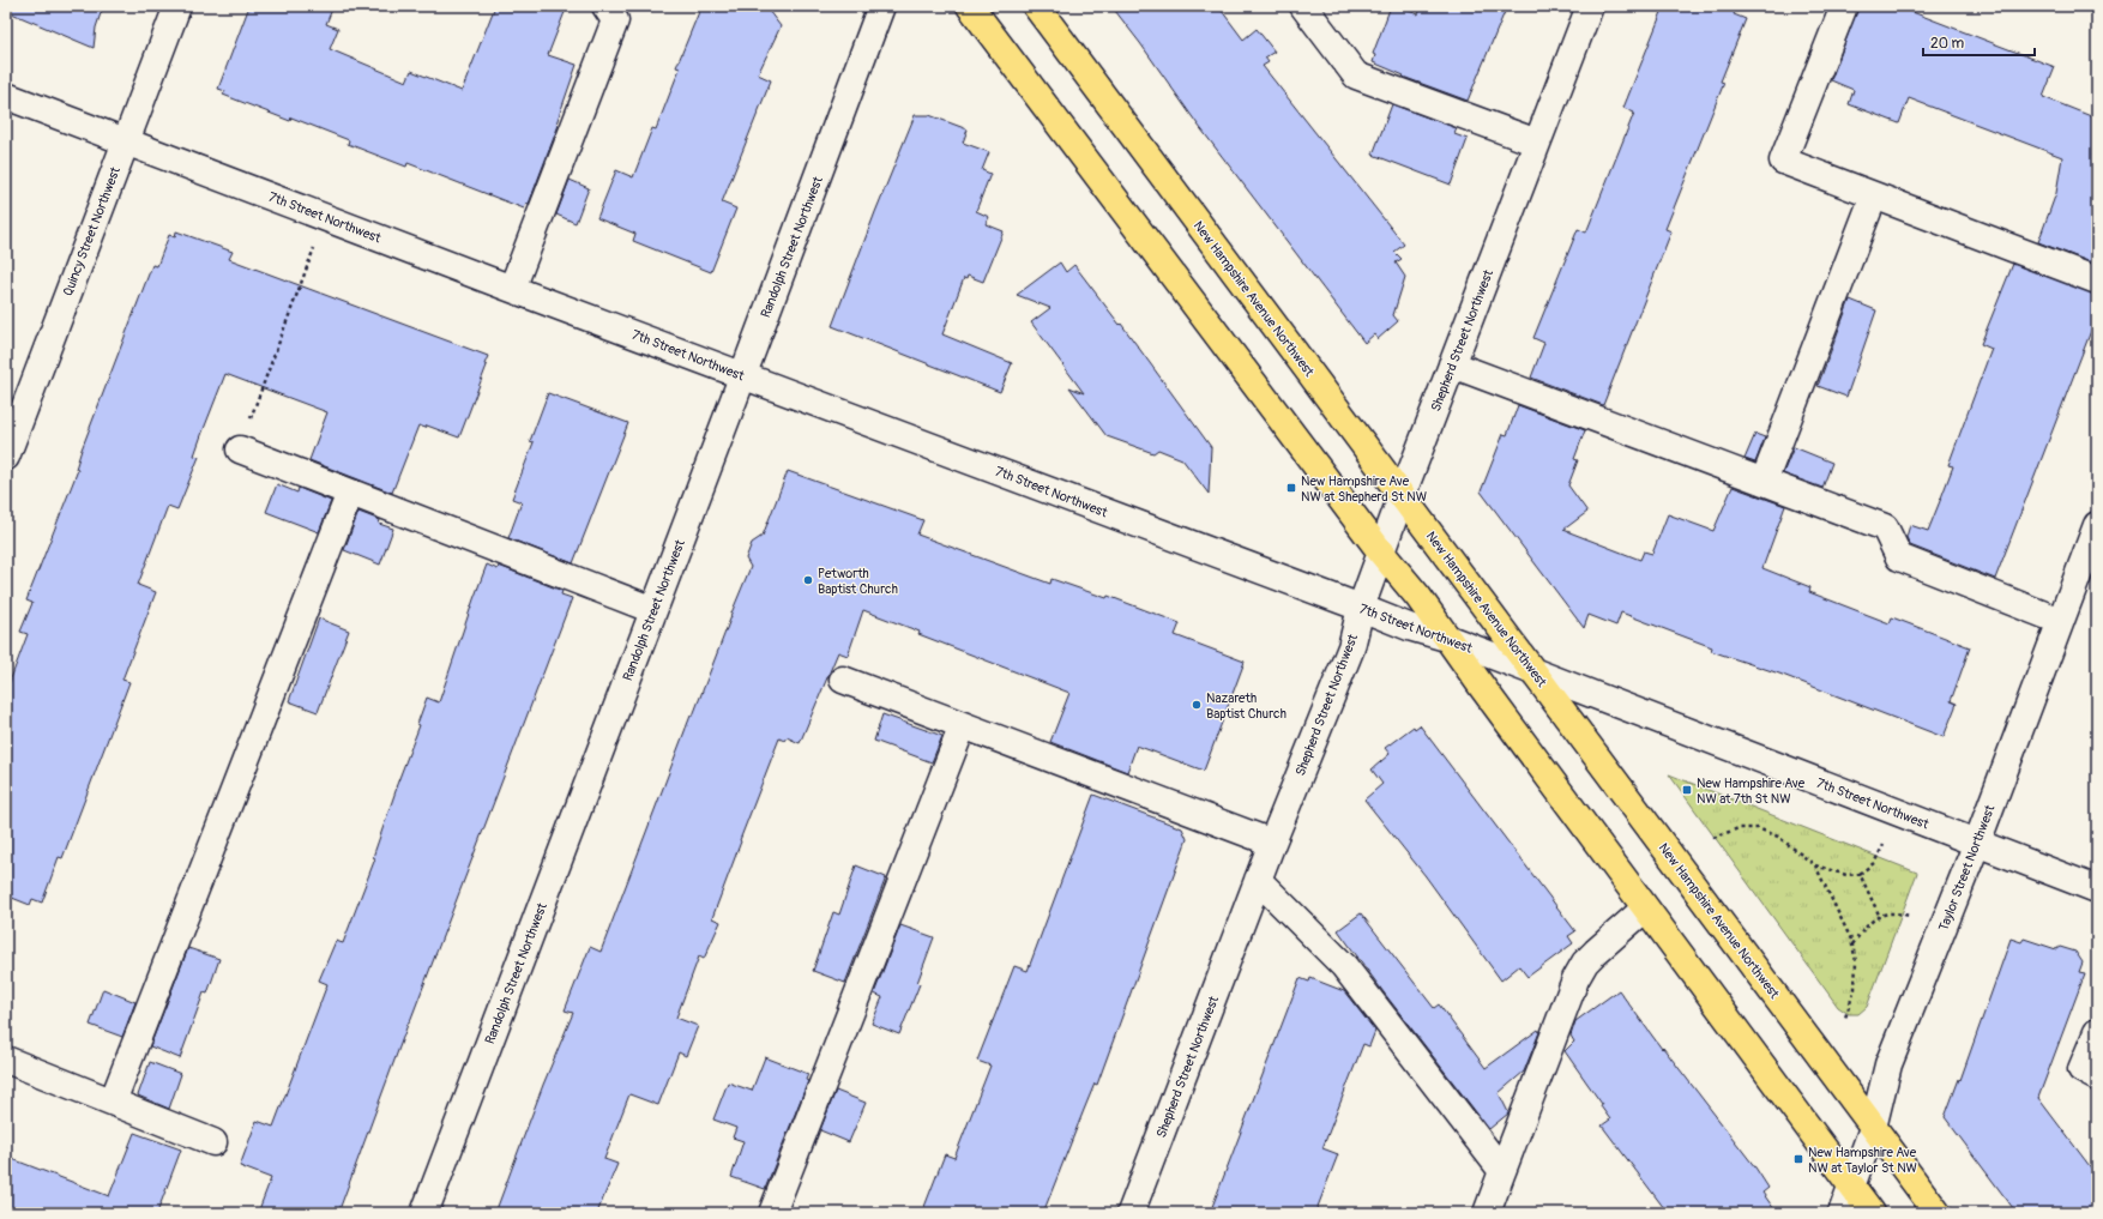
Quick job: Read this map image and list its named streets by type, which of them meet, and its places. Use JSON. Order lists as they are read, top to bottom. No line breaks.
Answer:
{"streets":{"main road":["New Hampshire Avenue Northwest"],"street":["7th Street Northwest","Quincy Street Northwest","Randolph Street Northwest","Shepherd Street Northwest","Taylor Street Northwest"]},"crossings":[["7th Street Northwest","Quincy Street Northwest"],["7th Street Northwest","Randolph Street Northwest"],["7th Street Northwest","New Hampshire Avenue Northwest"],["7th Street Northwest","Shepherd Street Northwest"],["7th Street Northwest","Taylor Street Northwest"],["New Hampshire Avenue Northwest","Shepherd Street Northwest"],["New Hampshire Avenue Northwest","Taylor Street Northwest"]],"places":{"transit":["New Hampshire Ave NW at Shepherd St NW","New Hampshire Ave NW at 7th St NW","New Hampshire Ave NW at Taylor St NW"],"other":["Petworth Baptist Church","Nazareth Baptist Church"]},"scale_bar":"20 m"}
